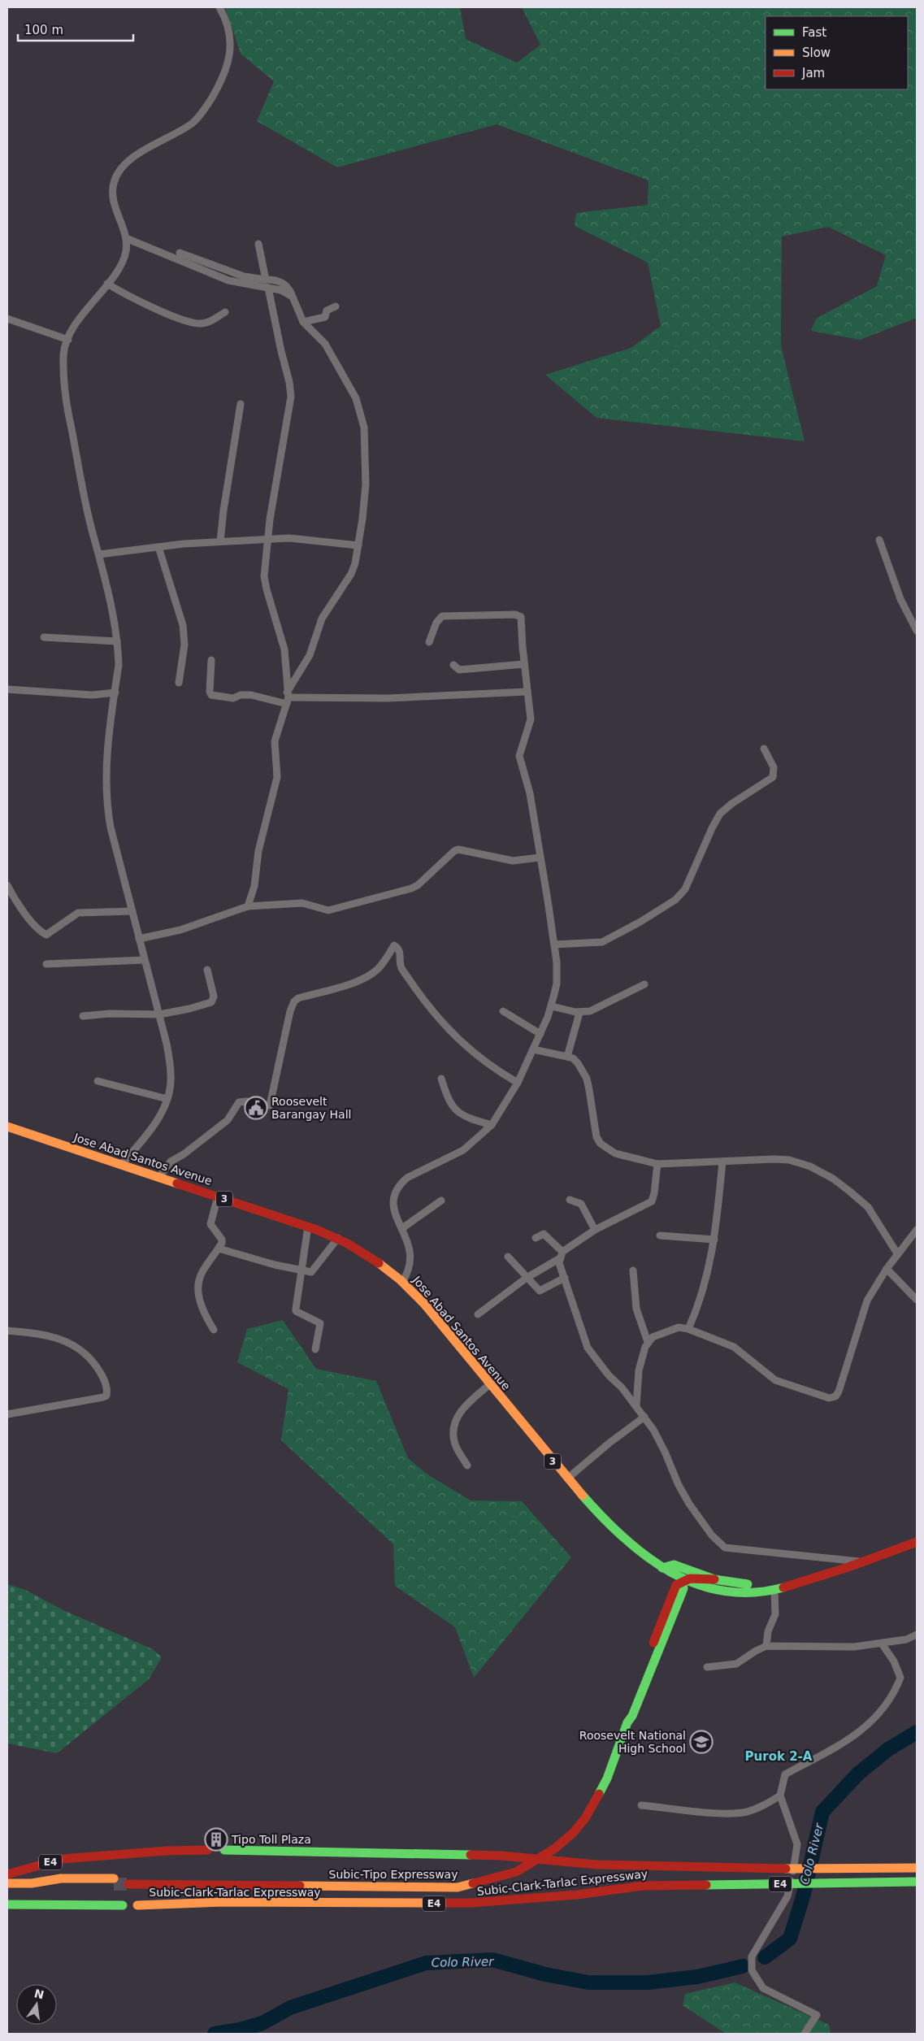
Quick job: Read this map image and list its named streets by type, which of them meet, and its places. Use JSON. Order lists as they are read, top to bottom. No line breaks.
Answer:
{"streets":{"highway":["Jose Abad Santos Avenue","3","E4","Subic-Tipo Expressway","Subic-Clark-Tarlac Expressway"]},"crossings":[["Jose Abad Santos Avenue","E4"],["Jose Abad Santos Avenue","Subic-Tipo Expressway"],["E4","Subic-Tipo Expressway"]],"districts":["Purok 2-A"],"water":["Colo River"],"places":{"public building":["Roosevelt Barangay Hall"],"school or university":["Roosevelt National High School"],"building":["Tipo Toll Plaza"]},"legend":["Fast","Slow","Jam"],"scale_bar":"100 m","north":"top"}
